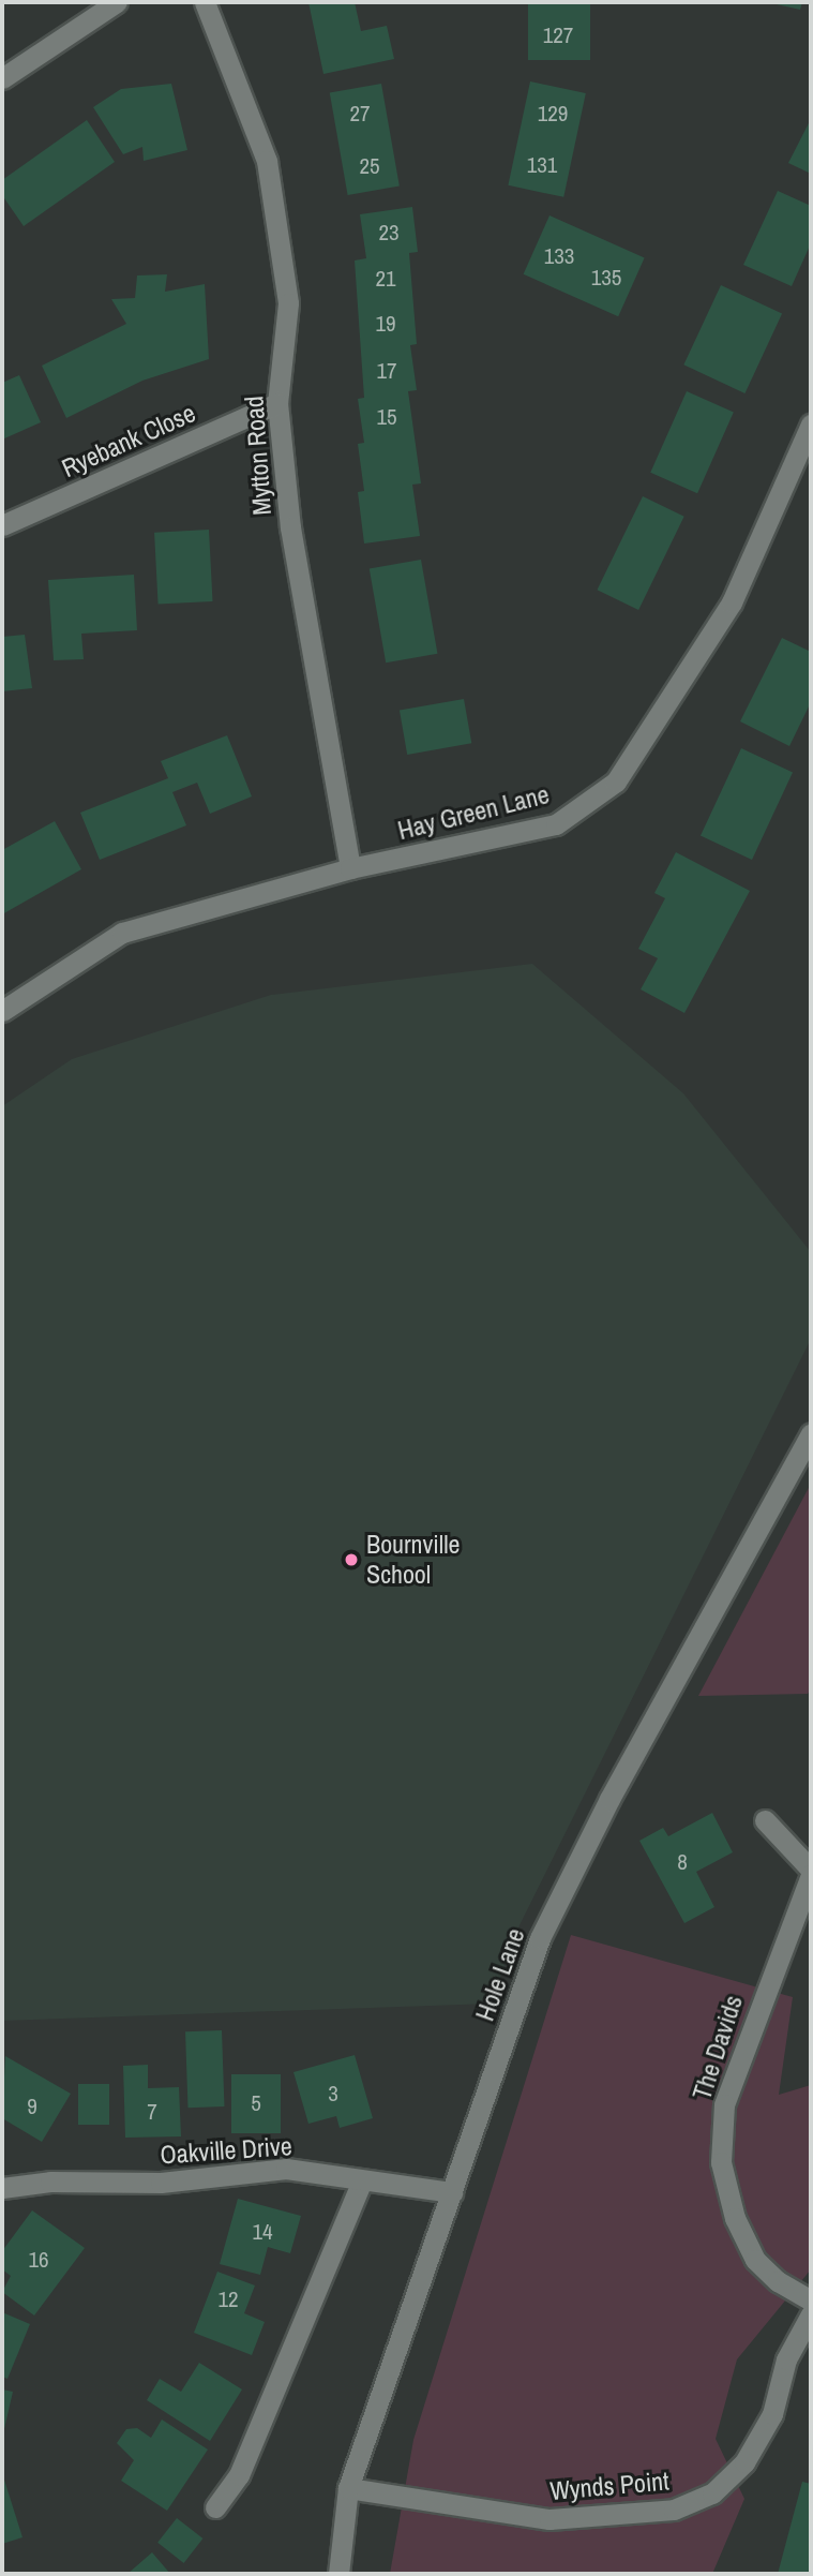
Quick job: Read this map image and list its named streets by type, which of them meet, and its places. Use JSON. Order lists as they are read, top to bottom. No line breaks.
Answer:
{"streets":{"street":["Ryebank Close","Mytton Road","Hay Green Lane","Hole Lane","The Davids","Oakville Drive","Wynds Point"]},"crossings":[["Ryebank Close","Mytton Road"],["Mytton Road","Hay Green Lane"],["Hole Lane","Oakville Drive"],["Hole Lane","Wynds Point"]],"places":["Bournville School"],"house_numbers":["127","27","129","131","25","23","133","135","21","19","17","15","8","3","5","9","7","14","16","12"]}
